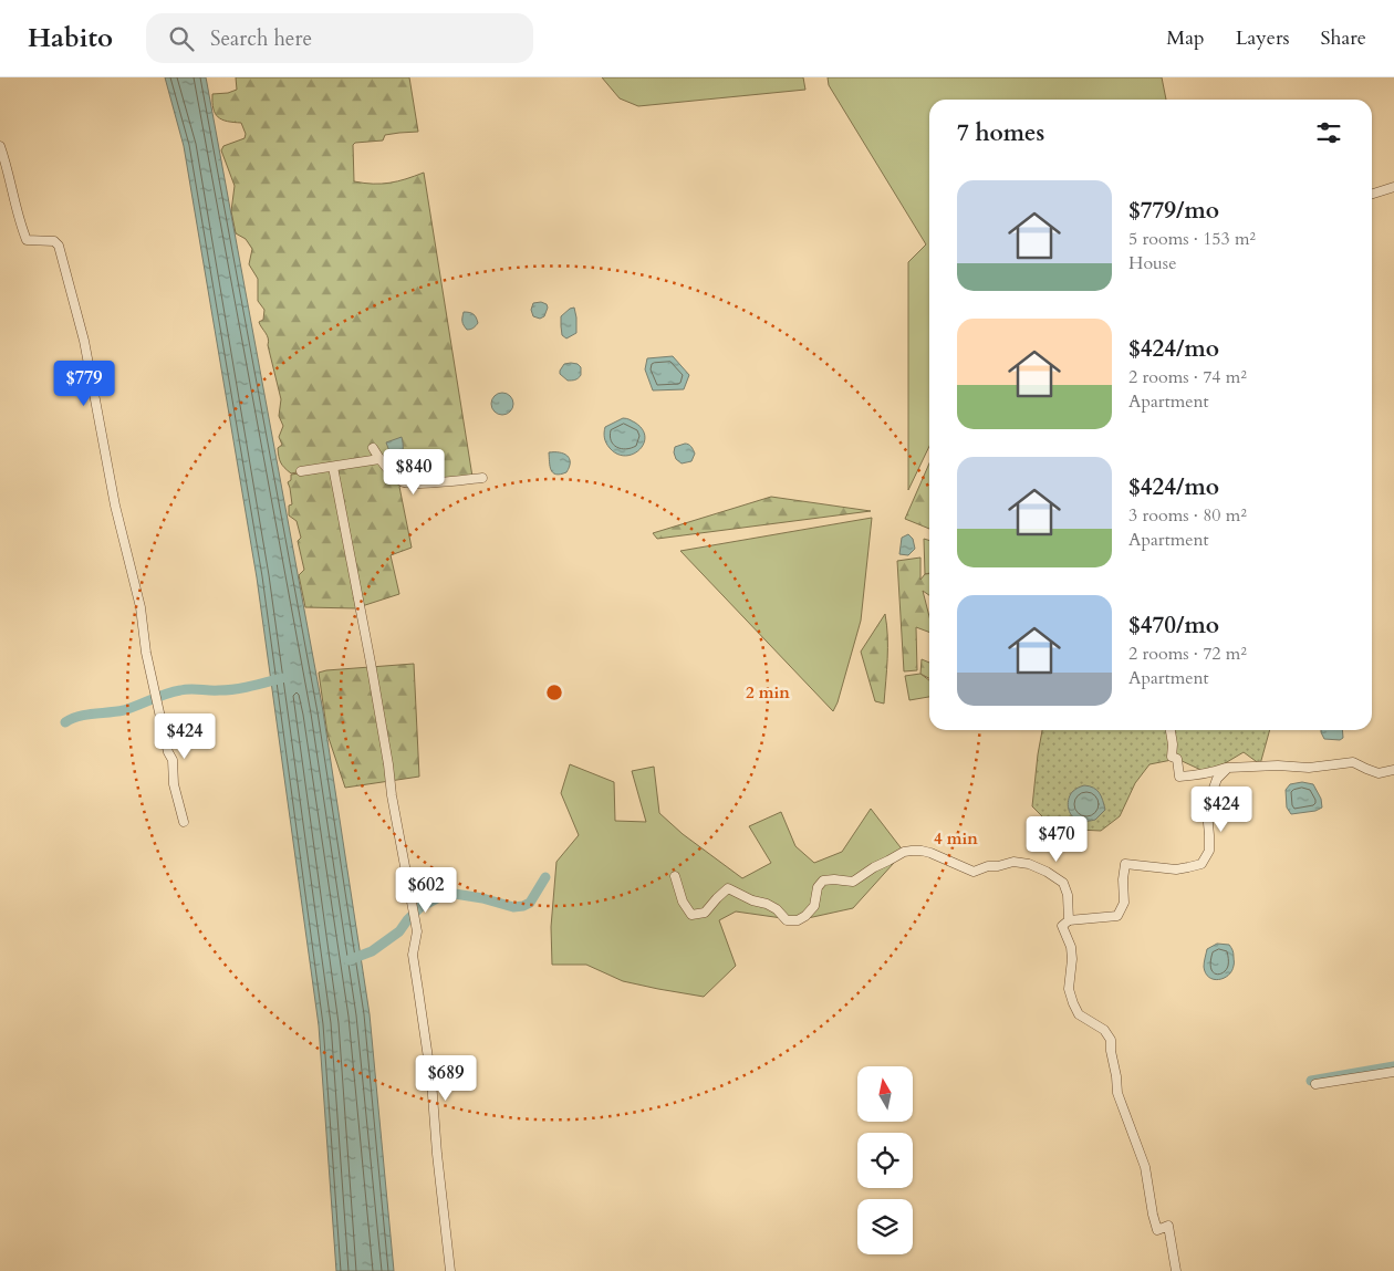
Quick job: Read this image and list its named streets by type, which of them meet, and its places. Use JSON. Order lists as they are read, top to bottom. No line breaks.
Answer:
{"north":"top","page":{"header":"Habito","search":"Search here","nav":["Map","Layers","Share"],"heading":"7 homes","list":[{"name":"$779/mo","note":"5 rooms · 153 m² · House"},{"name":"$424/mo","note":"2 rooms · 74 m² · Apartment"},{"name":"$424/mo","note":"3 rooms · 80 m² · Apartment"},{"name":"$470/mo","note":"2 rooms · 72 m² · Apartment"}],"price":["$779","$840","$424","$424","$470","$602","$689"]},"rings":["2 min","4 min"]}
